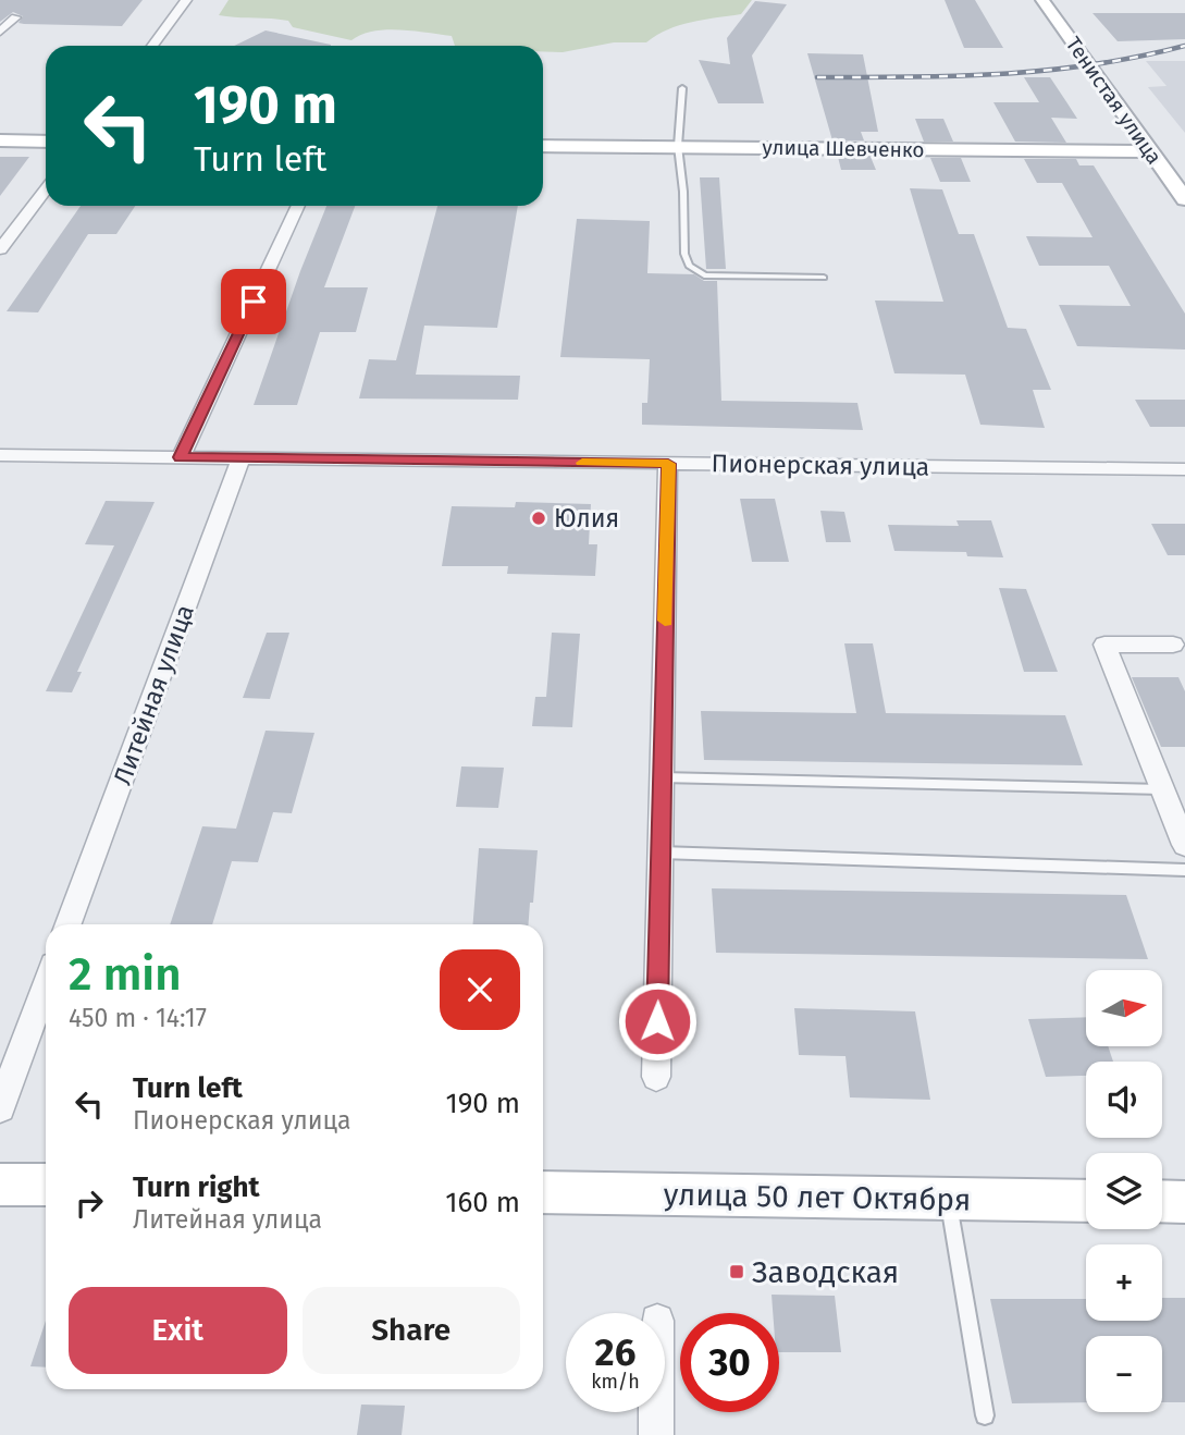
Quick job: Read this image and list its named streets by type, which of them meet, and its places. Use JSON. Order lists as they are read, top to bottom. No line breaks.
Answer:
{"streets":{"main road":["Тенистая улица","улица Шевченко","улица 50 лет Октября"],"street":["Пионерская улица","Литейная улица"]},"crossings":[["Тенистая улица","улица Шевченко"],["Пионерская улица","Литейная улица"]],"places":{"other":["Юлия"],"transit":["Заводская"]},"north":"right","page":{"turn":["190 m","Turn left"],"heading":["2 min","450 m · 14:17"],"map_buttons":["+","−"],"list":[{"name":"Turn left","note":"Пионерская улица","value":"190 m"},{"name":"Turn right","note":"Литейная улица","value":"160 m"}],"buttons":["Exit","Share"],"speed":"26 km/h","limit":"30"}}
